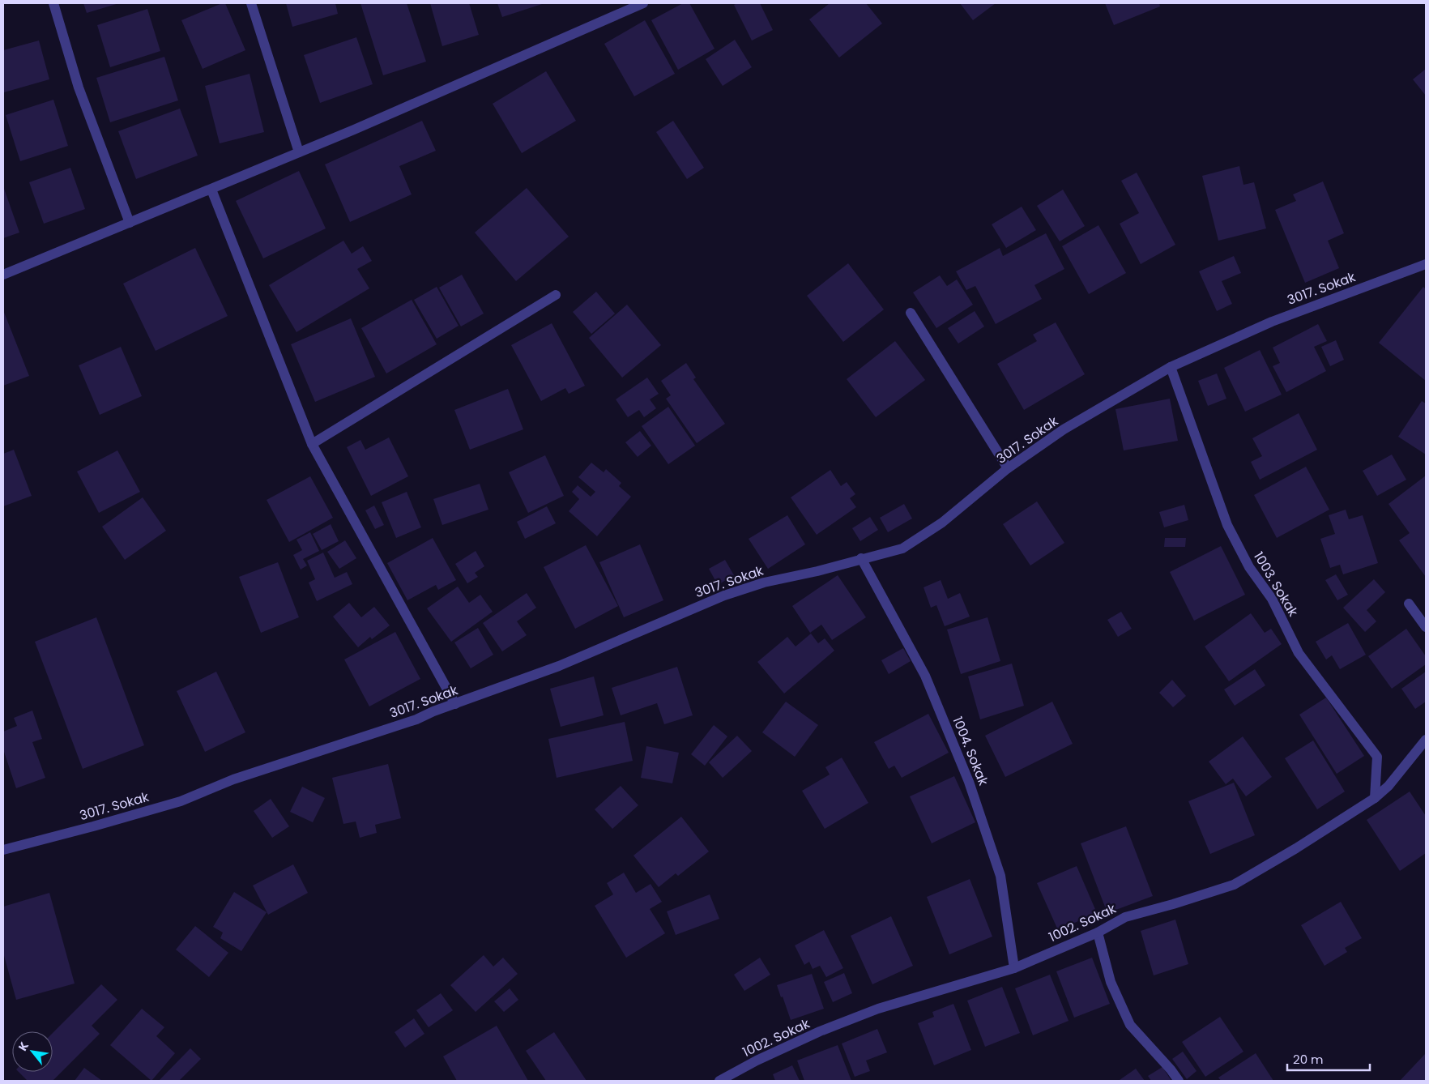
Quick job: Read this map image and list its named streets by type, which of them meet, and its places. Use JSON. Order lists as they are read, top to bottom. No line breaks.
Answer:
{"streets":{"street":["3017. Sokak","1003. Sokak","1004. Sokak","1002. Sokak"]},"crossings":[["3017. Sokak","1003. Sokak"],["3017. Sokak","1004. Sokak"],["1003. Sokak","1002. Sokak"],["1004. Sokak","1002. Sokak"]],"scale_bar":"20 m","north":"top left"}
